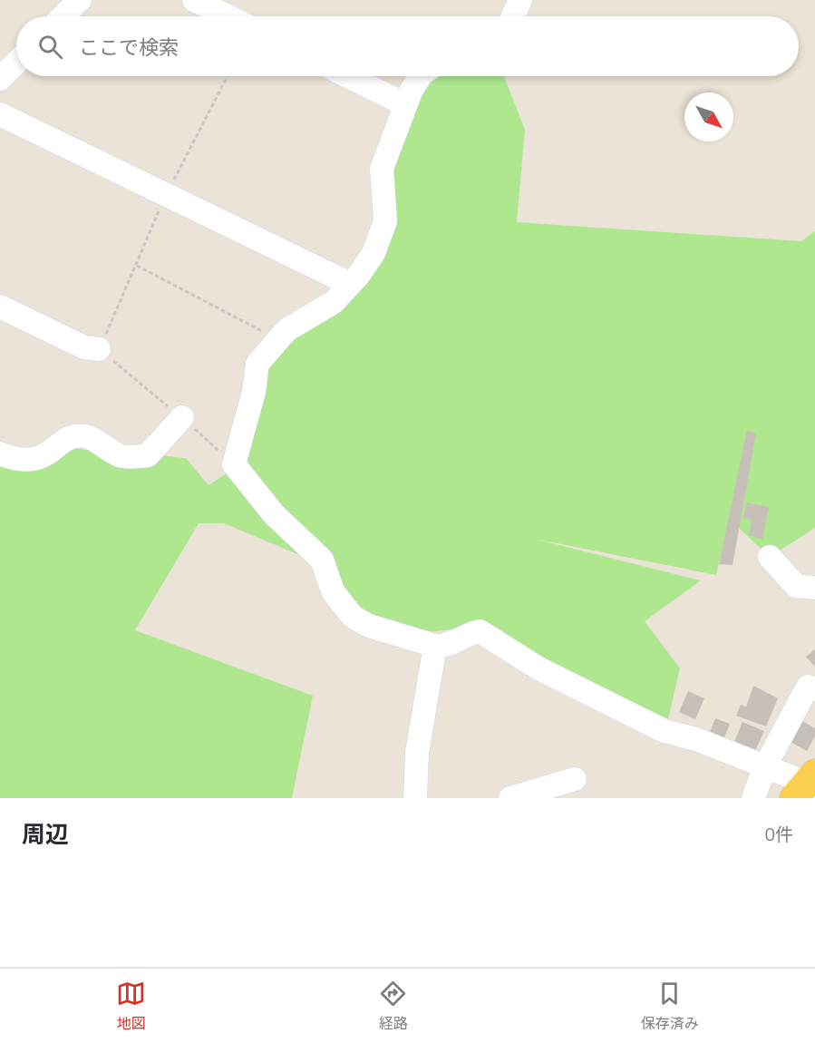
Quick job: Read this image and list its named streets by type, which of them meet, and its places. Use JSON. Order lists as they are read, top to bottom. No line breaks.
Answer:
{"north":"bottom right","page":{"search":"ここで検索","heading":["周辺","0件"],"nav":["地図","経路","保存済み"]}}
